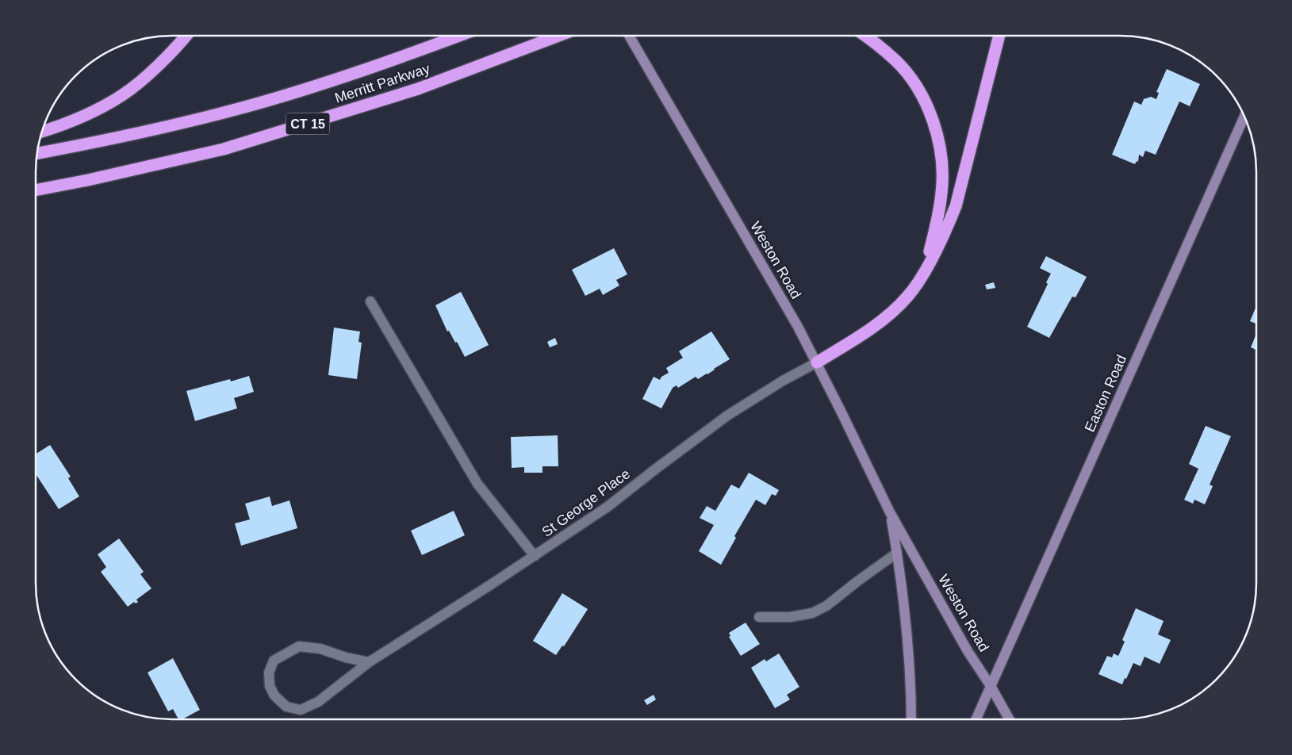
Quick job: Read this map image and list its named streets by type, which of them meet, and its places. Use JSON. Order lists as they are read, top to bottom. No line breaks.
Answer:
{"streets":{"highway":["Merritt Parkway","CT 15"],"main road":["Weston Road","Easton Road"],"street":["St George Place"]},"crossings":[["Weston Road","Easton Road"],["Weston Road","St George Place"]]}
